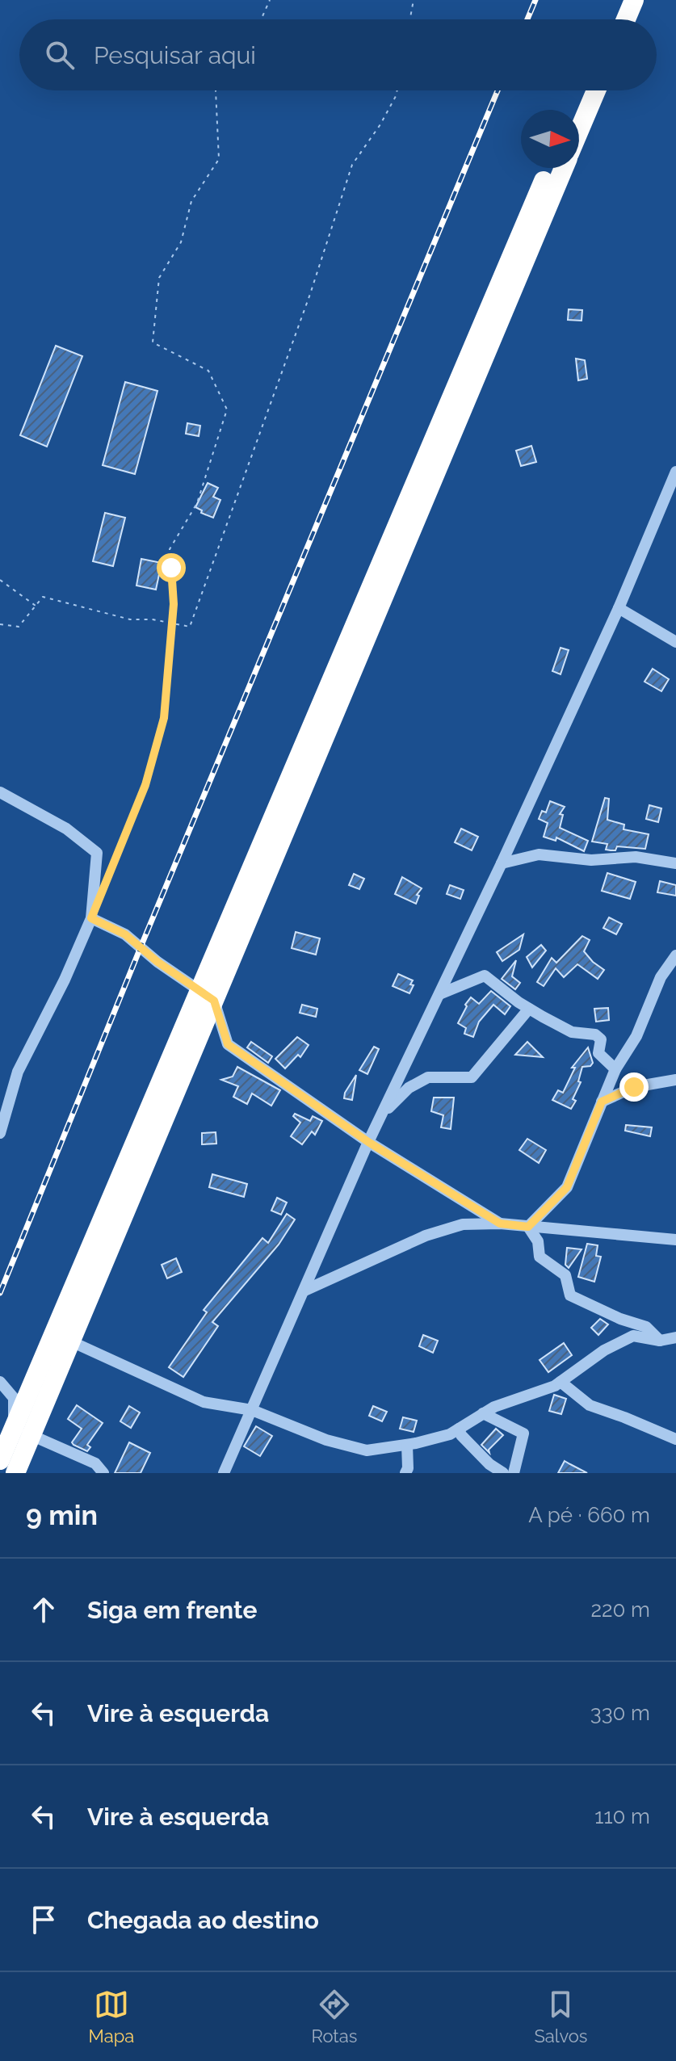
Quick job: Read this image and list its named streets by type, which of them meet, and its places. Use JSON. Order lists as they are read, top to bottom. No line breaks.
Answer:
{"north":"right","page":{"search":"Pesquisar aqui","heading":["9 min","A pé · 660 m"],"list":[["Siga em frente","220 m"],["Vire à esquerda","330 m"],["Vire à esquerda","110 m"],"Chegada ao destino"],"nav":["Mapa","Rotas","Salvos"]}}
